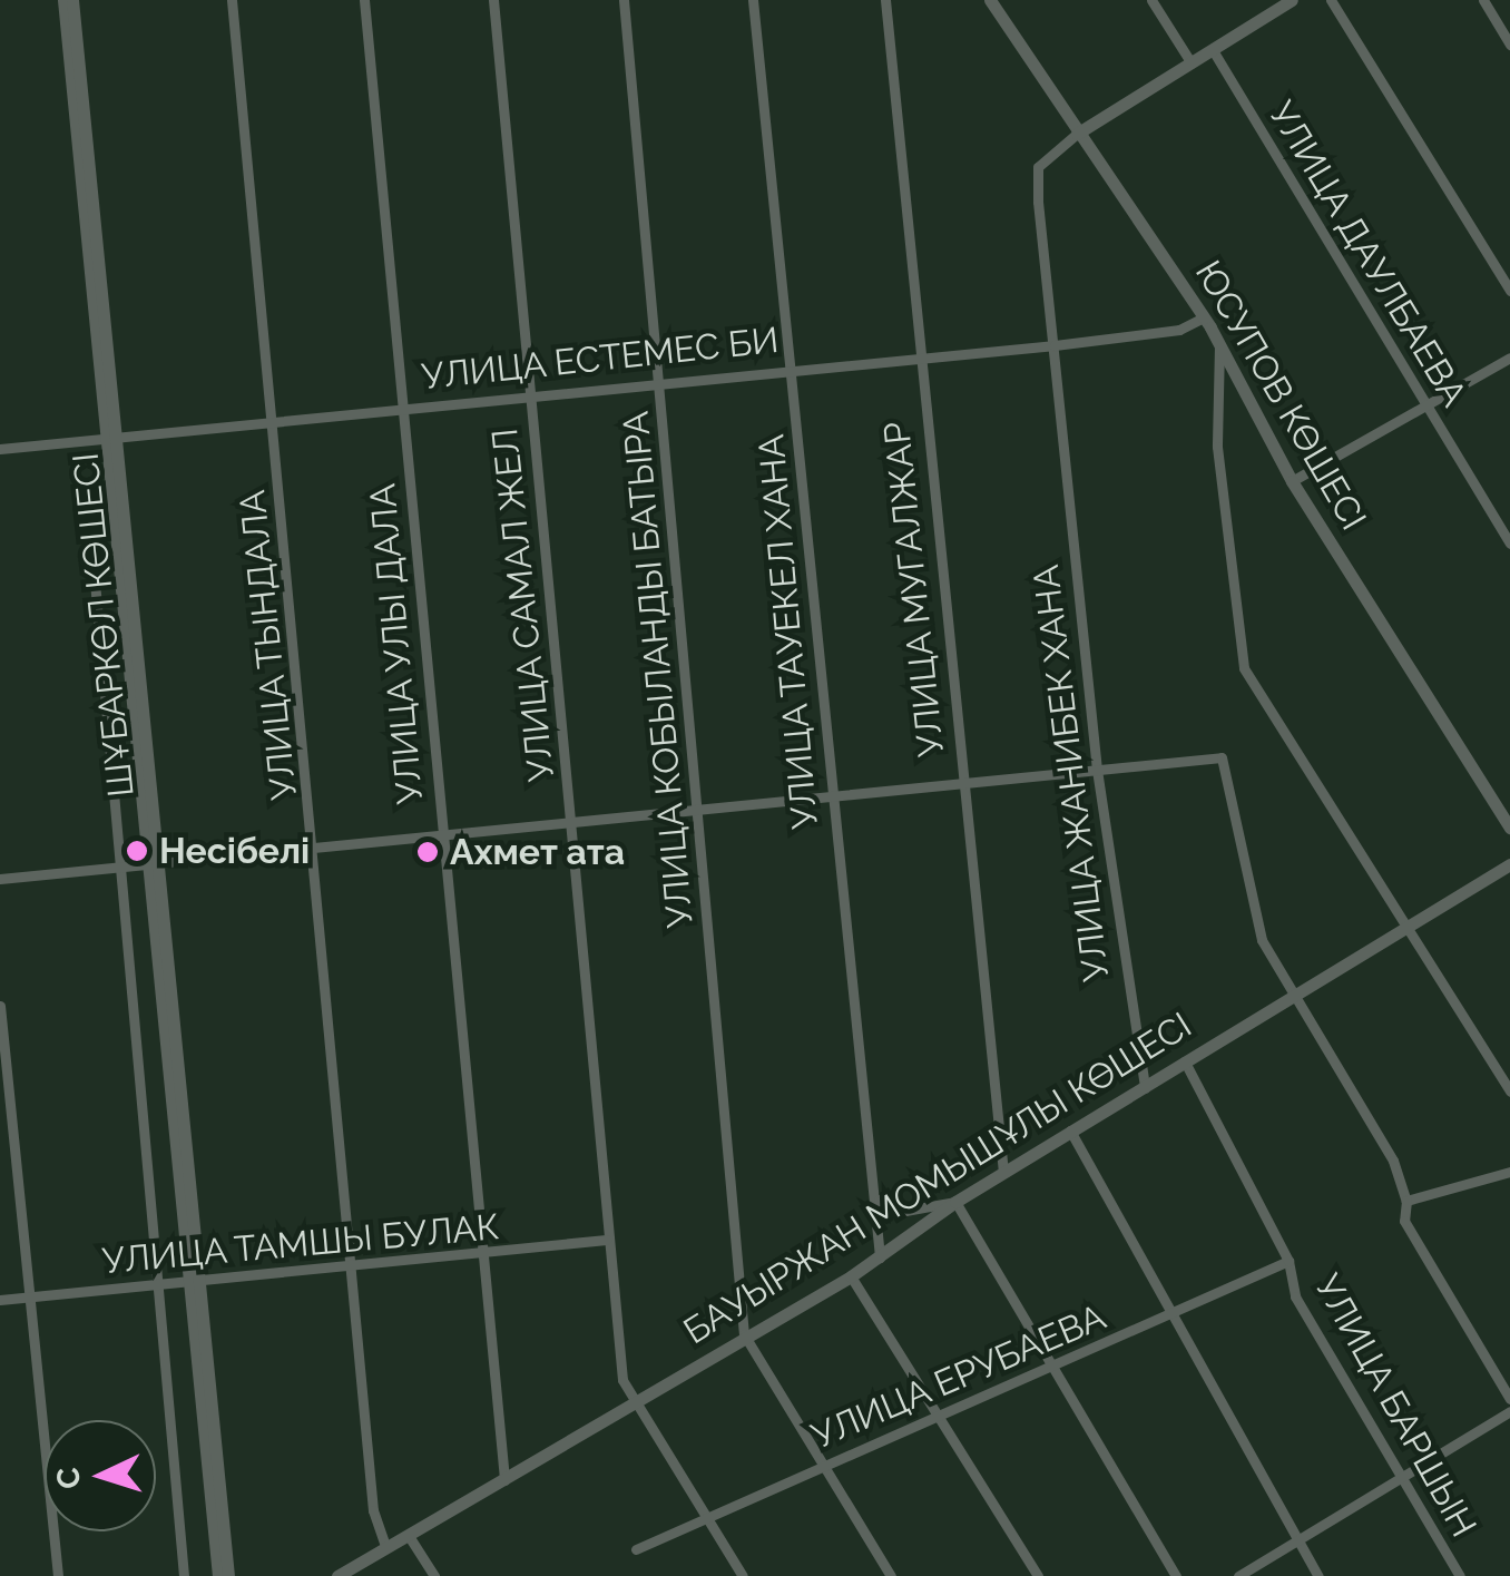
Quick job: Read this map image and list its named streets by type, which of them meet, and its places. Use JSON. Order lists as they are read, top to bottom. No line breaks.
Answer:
{"streets":{"street":["УЛИЦА ДАУЛБАЕВА","УЛИЦА ЕСТЕМЕС БИ","ЮСУПОВ КӨШЕСІ","УЛИЦА МУГАЛЖАР","УЛИЦА САМАЛ ЖЕЛ","ШҰБАРКӨЛ КӨШЕСІ","УЛИЦА ТАУЕКЕЛ ХАНА","УЛИЦА УЛЫ ДАЛА","УЛИЦА ТЫНДАЛА","УЛИЦА КОБЫЛАНДЫ БАТЫРА","УЛИЦА ЖАНИБЕК ХАНА","БАУЫРЖАН МОМЫШҰЛЫ КӨШЕСІ","УЛИЦА ТАМШЫ БУЛАК","УЛИЦА ЕРУБАЕВА","УЛИЦА БАРШЫН"]},"crossings":[["УЛИЦА ЕСТЕМЕС БИ","ЮСУПОВ КӨШЕСІ"],["УЛИЦА ЕСТЕМЕС БИ","УЛИЦА МУГАЛЖАР"],["УЛИЦА ЕСТЕМЕС БИ","УЛИЦА САМАЛ ЖЕЛ"],["УЛИЦА ЕСТЕМЕС БИ","ШҰБАРКӨЛ КӨШЕСІ"],["УЛИЦА ЕСТЕМЕС БИ","УЛИЦА ТАУЕКЕЛ ХАНА"],["УЛИЦА ЕСТЕМЕС БИ","УЛИЦА УЛЫ ДАЛА"],["УЛИЦА ЕСТЕМЕС БИ","УЛИЦА ТЫНДАЛА"],["УЛИЦА ЕСТЕМЕС БИ","УЛИЦА КОБЫЛАНДЫ БАТЫРА"],["УЛИЦА ЕСТЕМЕС БИ","УЛИЦА ЖАНИБЕК ХАНА"],["ЮСУПОВ КӨШЕСІ","УЛИЦА ЖАНИБЕК ХАНА"],["УЛИЦА МУГАЛЖАР","БАУЫРЖАН МОМЫШҰЛЫ КӨШЕСІ"],["УЛИЦА САМАЛ ЖЕЛ","БАУЫРЖАН МОМЫШҰЛЫ КӨШЕСІ"],["УЛИЦА САМАЛ ЖЕЛ","УЛИЦА ТАМШЫ БУЛАК"],["УЛИЦА САМАЛ ЖЕЛ","УЛИЦА ЕРУБАЕВА"],["ШҰБАРКӨЛ КӨШЕСІ","УЛИЦА ТАМШЫ БУЛАК"],["УЛИЦА ТАУЕКЕЛ ХАНА","БАУЫРЖАН МОМЫШҰЛЫ КӨШЕСІ"],["УЛИЦА УЛЫ ДАЛА","БАУЫРЖАН МОМЫШҰЛЫ КӨШЕСІ"],["УЛИЦА УЛЫ ДАЛА","УЛИЦА ТАМШЫ БУЛАК"],["УЛИЦА ТЫНДАЛА","БАУЫРЖАН МОМЫШҰЛЫ КӨШЕСІ"],["УЛИЦА ТЫНДАЛА","УЛИЦА ТАМШЫ БУЛАК"],["УЛИЦА КОБЫЛАНДЫ БАТЫРА","БАУЫРЖАН МОМЫШҰЛЫ КӨШЕСІ"],["УЛИЦА ЖАНИБЕК ХАНА","БАУЫРЖАН МОМЫШҰЛЫ КӨШЕСІ"],["БАУЫРЖАН МОМЫШҰЛЫ КӨШЕСІ","УЛИЦА БАРШЫН"],["УЛИЦА ЕРУБАЕВА","УЛИЦА БАРШЫН"]],"places":["Несібелі","Ахмет ата"],"north":"left"}
